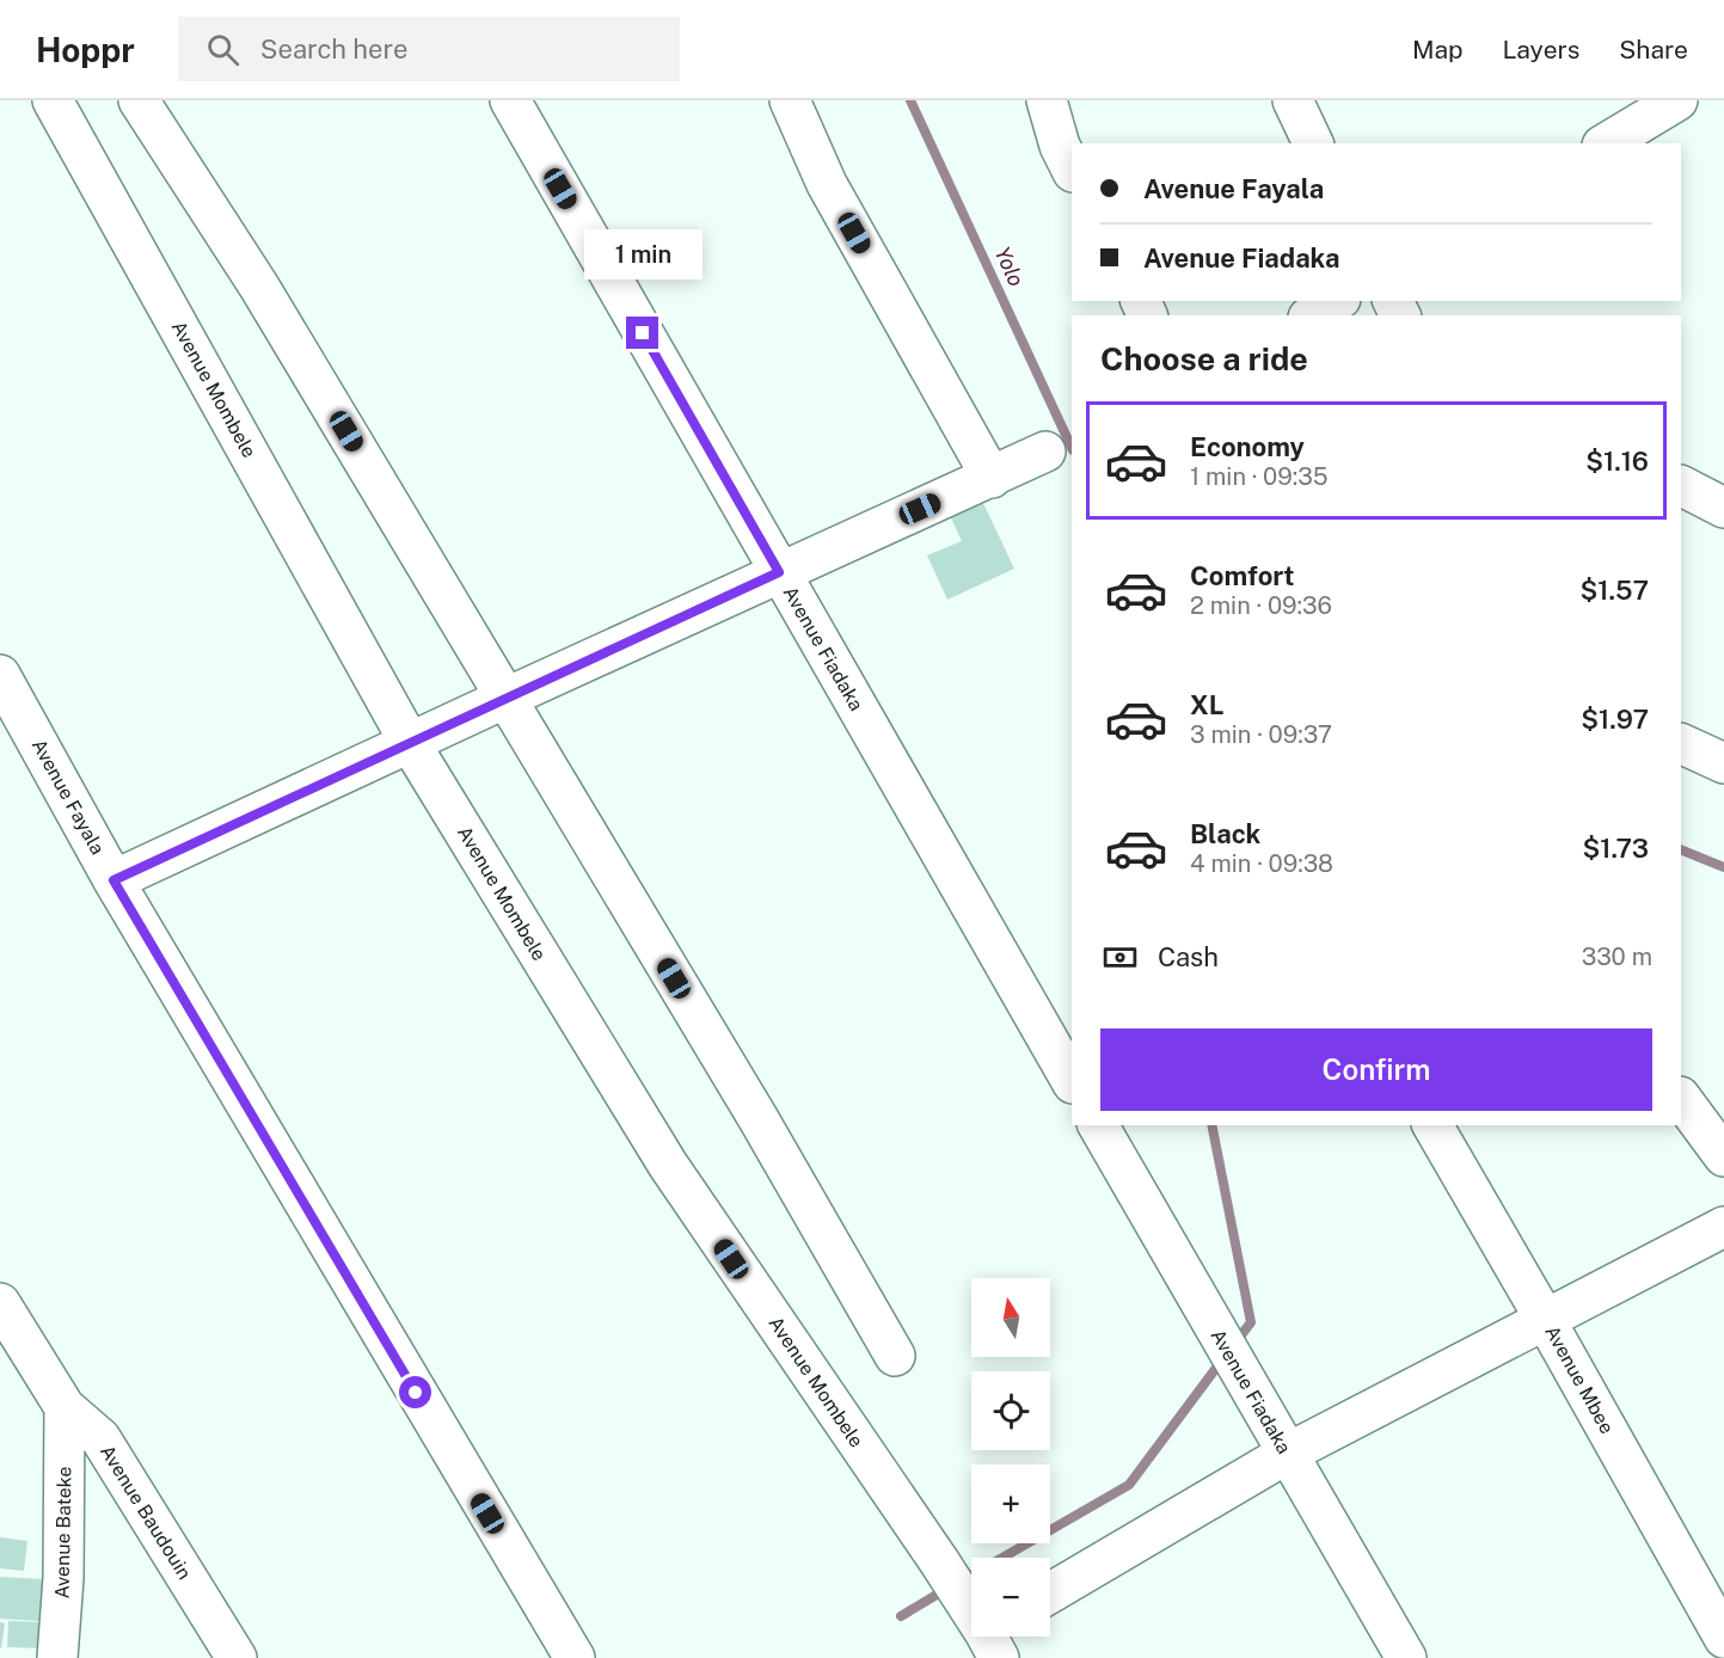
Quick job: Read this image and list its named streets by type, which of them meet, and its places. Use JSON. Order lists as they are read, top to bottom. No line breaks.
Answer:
{"streets":{"street":["Avenue Mombele","Avenue Fiadaka","Avenue Fayala","Avenue Mbee","Avenue Baudouin","Avenue Bateke"]},"crossings":[["Avenue Baudouin","Avenue Bateke"]],"water":["Yolo"],"north":"top","page":{"header":"Hoppr","search":"Search here","nav":["Map","Layers","Share"],"banner":["Avenue Fayala","Avenue Fiadaka"],"bubble":"1 min","heading":"Choose a ride","list":[{"name":"Economy","note":"1 min · 09:35","value":"$1.16"},{"name":"Comfort","note":"2 min · 09:36","value":"$1.57"},{"name":"XL","note":"3 min · 09:37","value":"$1.97"},{"name":"Black","note":"4 min · 09:38","value":"$1.73"}],"pay":["Cash","330 m"],"buttons":"Confirm","map_buttons":["+","−"]}}
